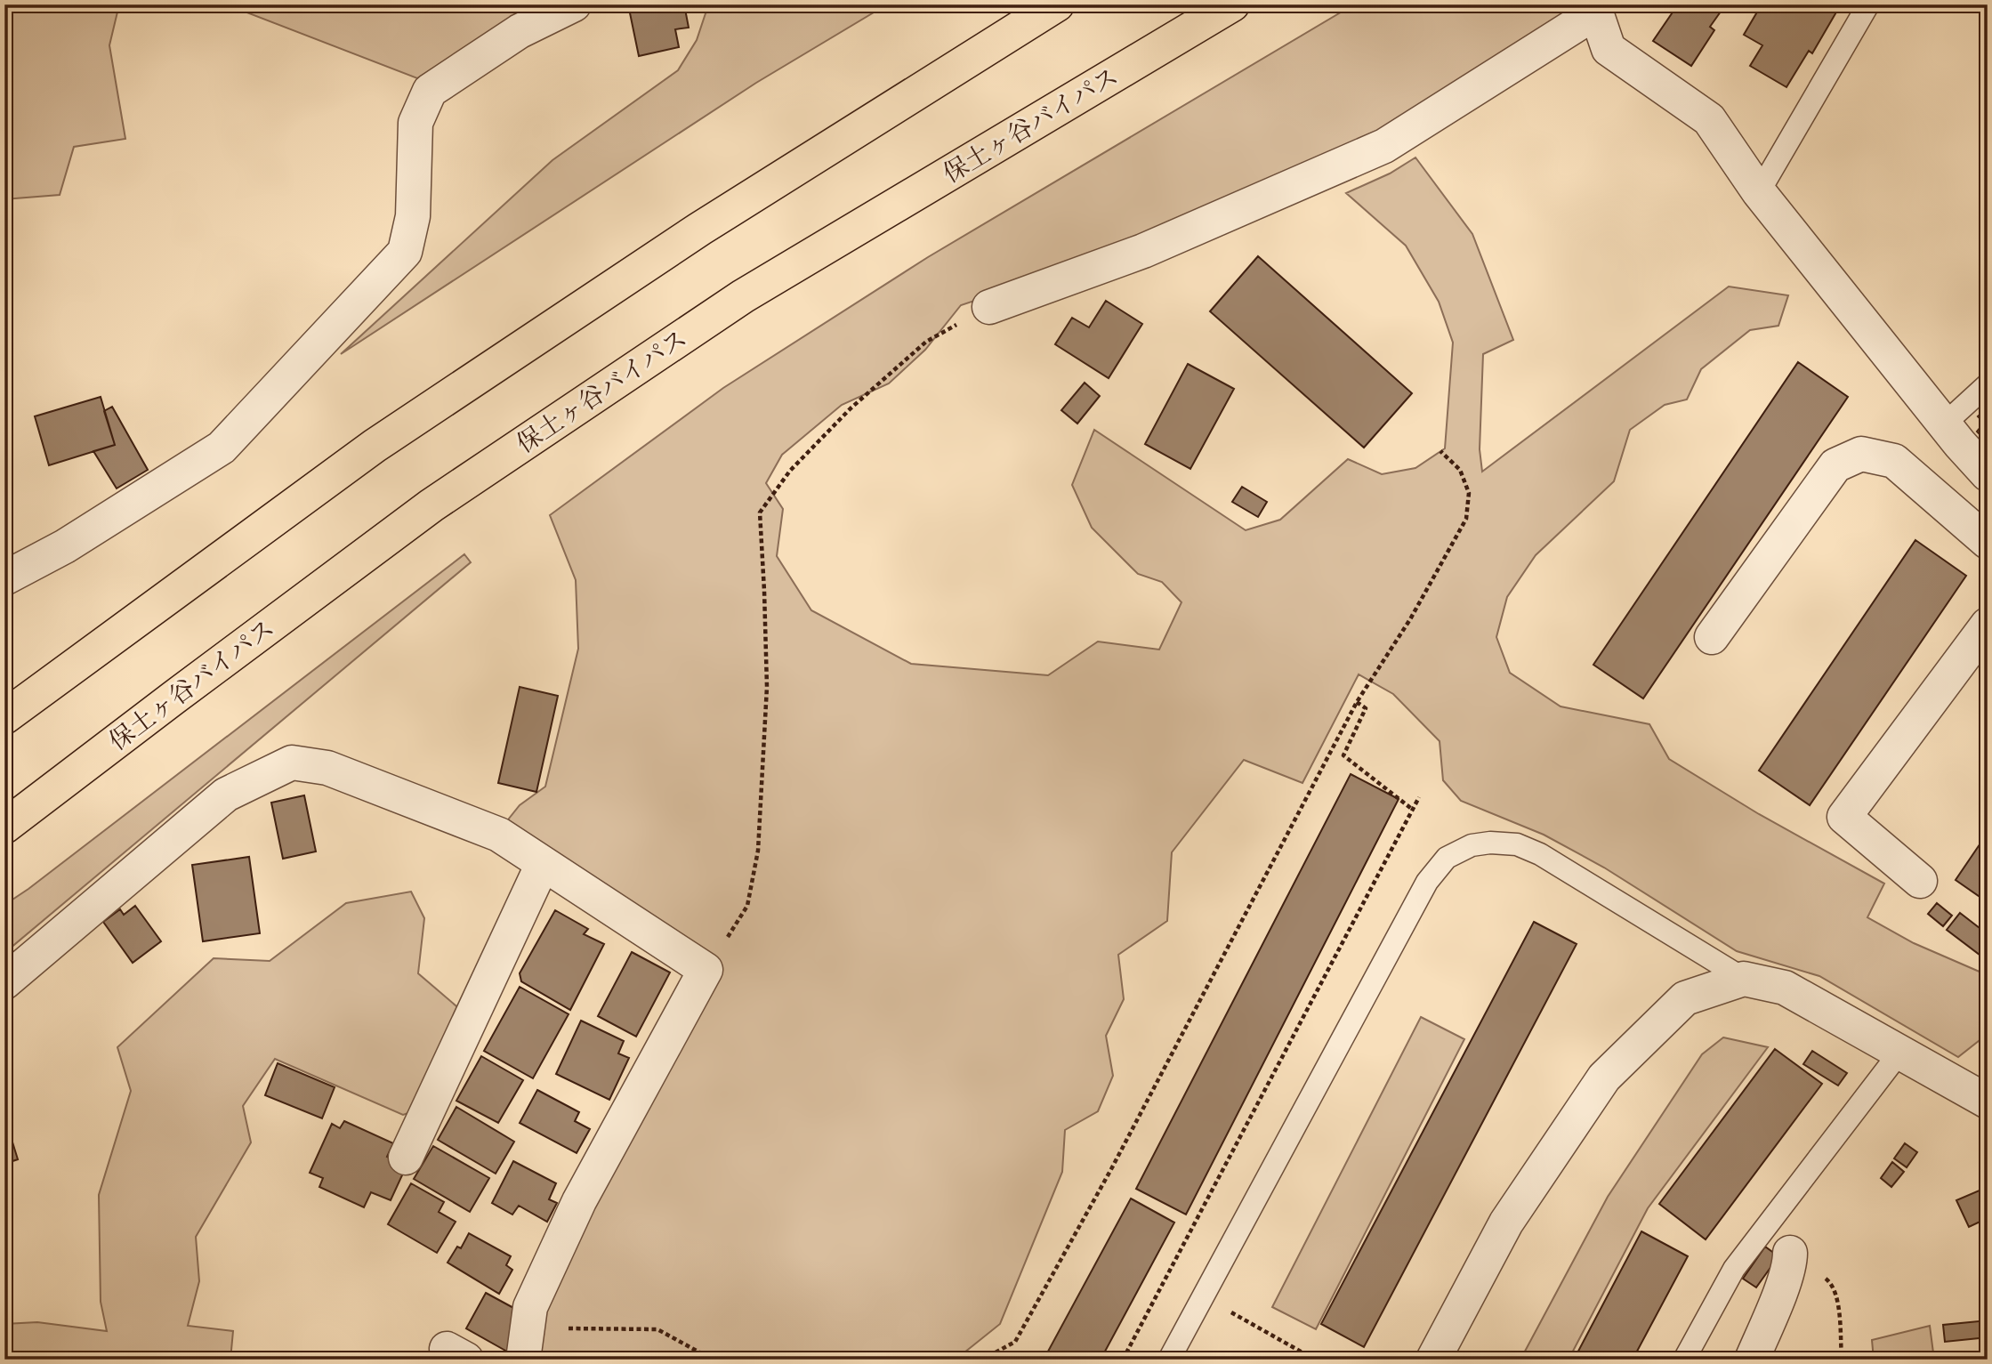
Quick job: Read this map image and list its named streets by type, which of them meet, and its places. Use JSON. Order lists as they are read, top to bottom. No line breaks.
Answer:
{"streets":{"highway":["保土ヶ谷バイパス"]}}
